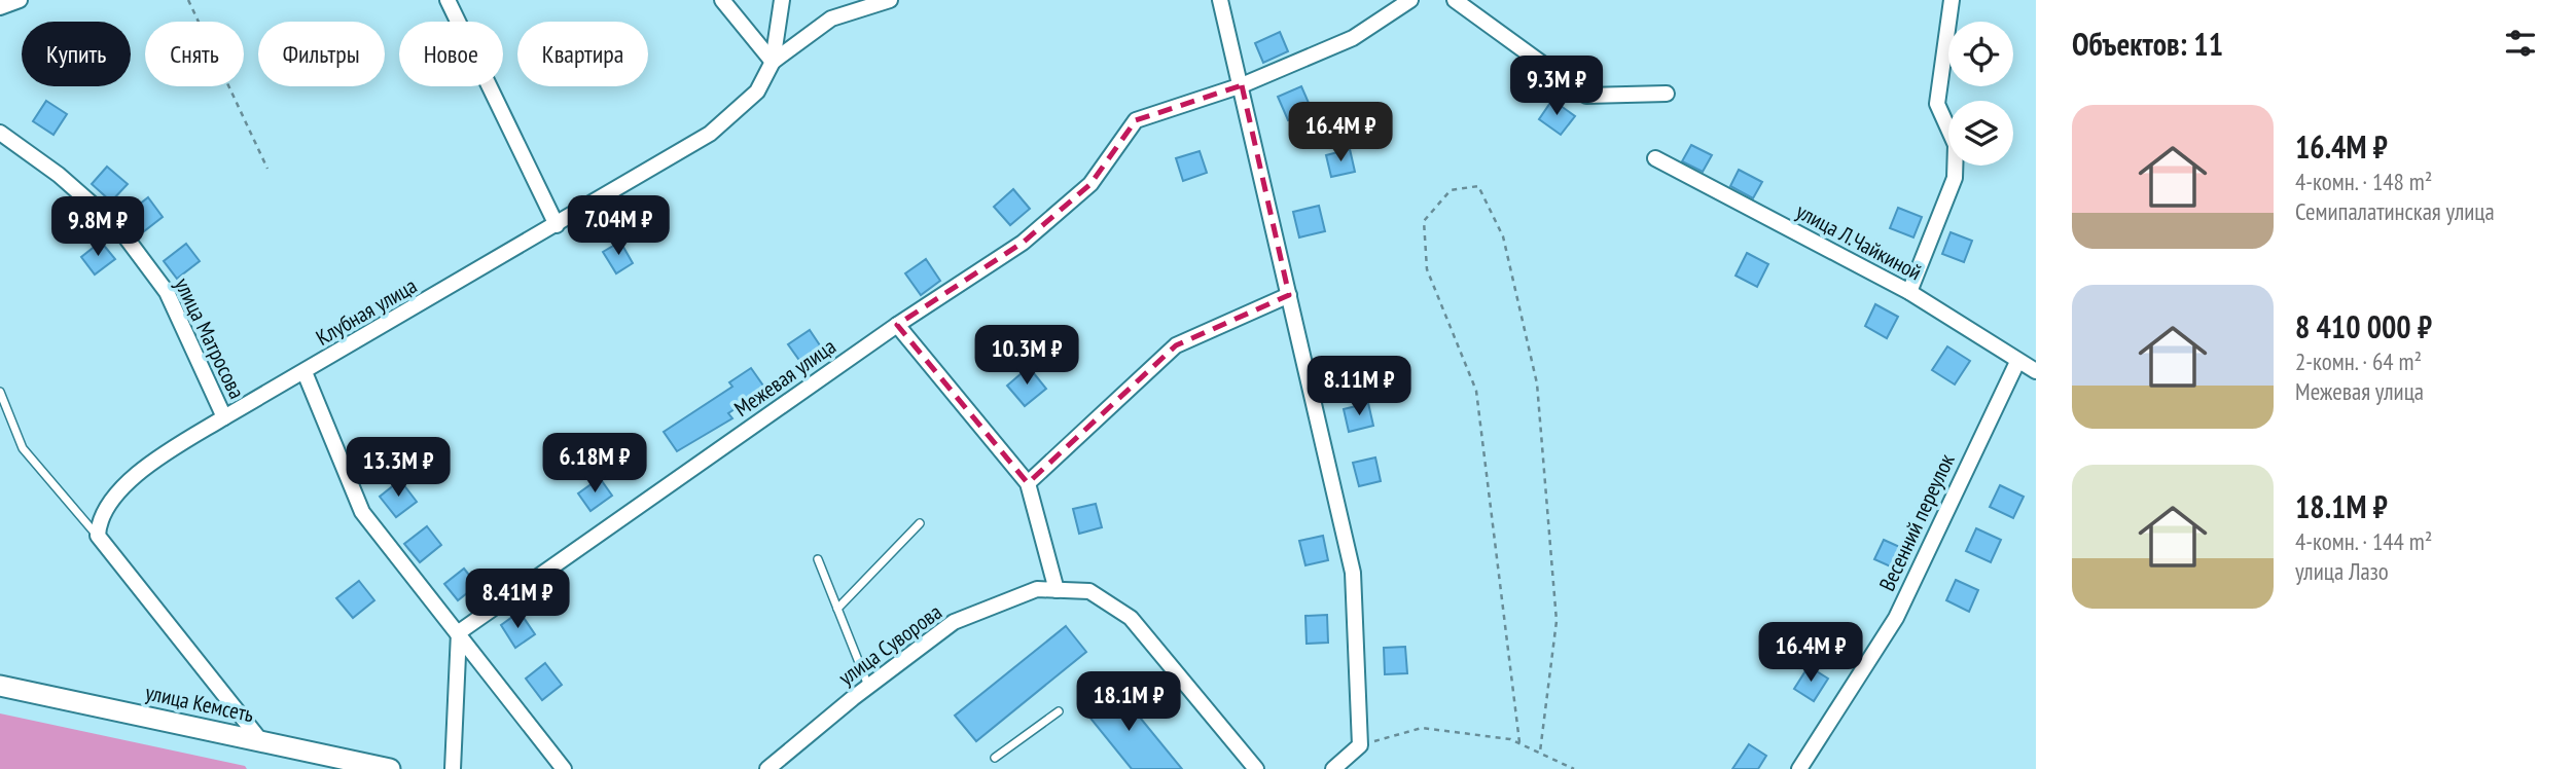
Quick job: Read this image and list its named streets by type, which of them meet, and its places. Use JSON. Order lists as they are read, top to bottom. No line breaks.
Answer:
{"streets":{"main road":["улица Кемсеть"],"street":["улица Л.Чайкиной","Клубная улица","улица Матросова","Межевая улица","Весенний переулок","улица Суворова"]},"crossings":[["улица Л.Чайкиной","Весенний переулок"],["Клубная улица","улица Матросова"],["Клубная улица","улица Кемсеть"]],"page":{"heading":"Объектов: 11","chip":["Купить","Снять","Фильтры","Новое","Квартира"],"price":["9.3M ₽","16.4M ₽","7.04M ₽","9.8M ₽","10.3M ₽","8.11M ₽","6.18M ₽","13.3M ₽","8.41M ₽","16.4M ₽","18.1M ₽"],"list":[{"name":"16.4M ₽","note":"4-комн. · 148 m² · Семипалатинская улица"},{"name":"8 410 000 ₽","note":"2-комн. · 64 m² · Межевая улица"},{"name":"18.1M ₽","note":"4-комн. · 144 m² · улица Лазо"}]}}
